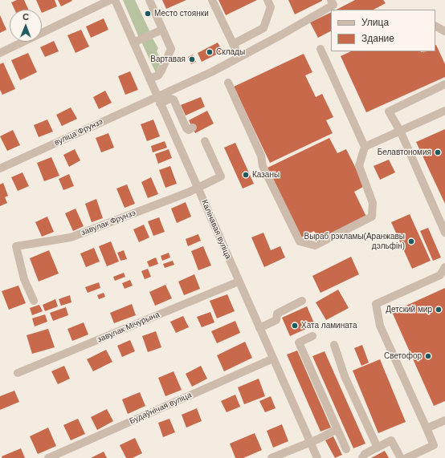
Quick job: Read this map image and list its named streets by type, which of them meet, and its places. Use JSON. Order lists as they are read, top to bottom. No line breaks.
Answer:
{"streets":{"street":["вуліца Фрунзэ","завулак Фрунзэ","Калінавая вуліца","завулак Мічурына","Будаўнічая вуліца"]},"crossings":[["вуліца Фрунзэ","Калінавая вуліца"],["завулак Фрунзэ","Калінавая вуліца"],["Калінавая вуліца","завулак Мічурына"],["Калінавая вуліца","Будаўнічая вуліца"]],"places":["Место стоянки","Склады","Вартавая","Белавтономия","Казаны","Выраб рэкламы(Аранжавы дэльфін)","Детский мир","Хата ламината","Светофор"],"legend":["Улица","Здание"],"north":"top"}
